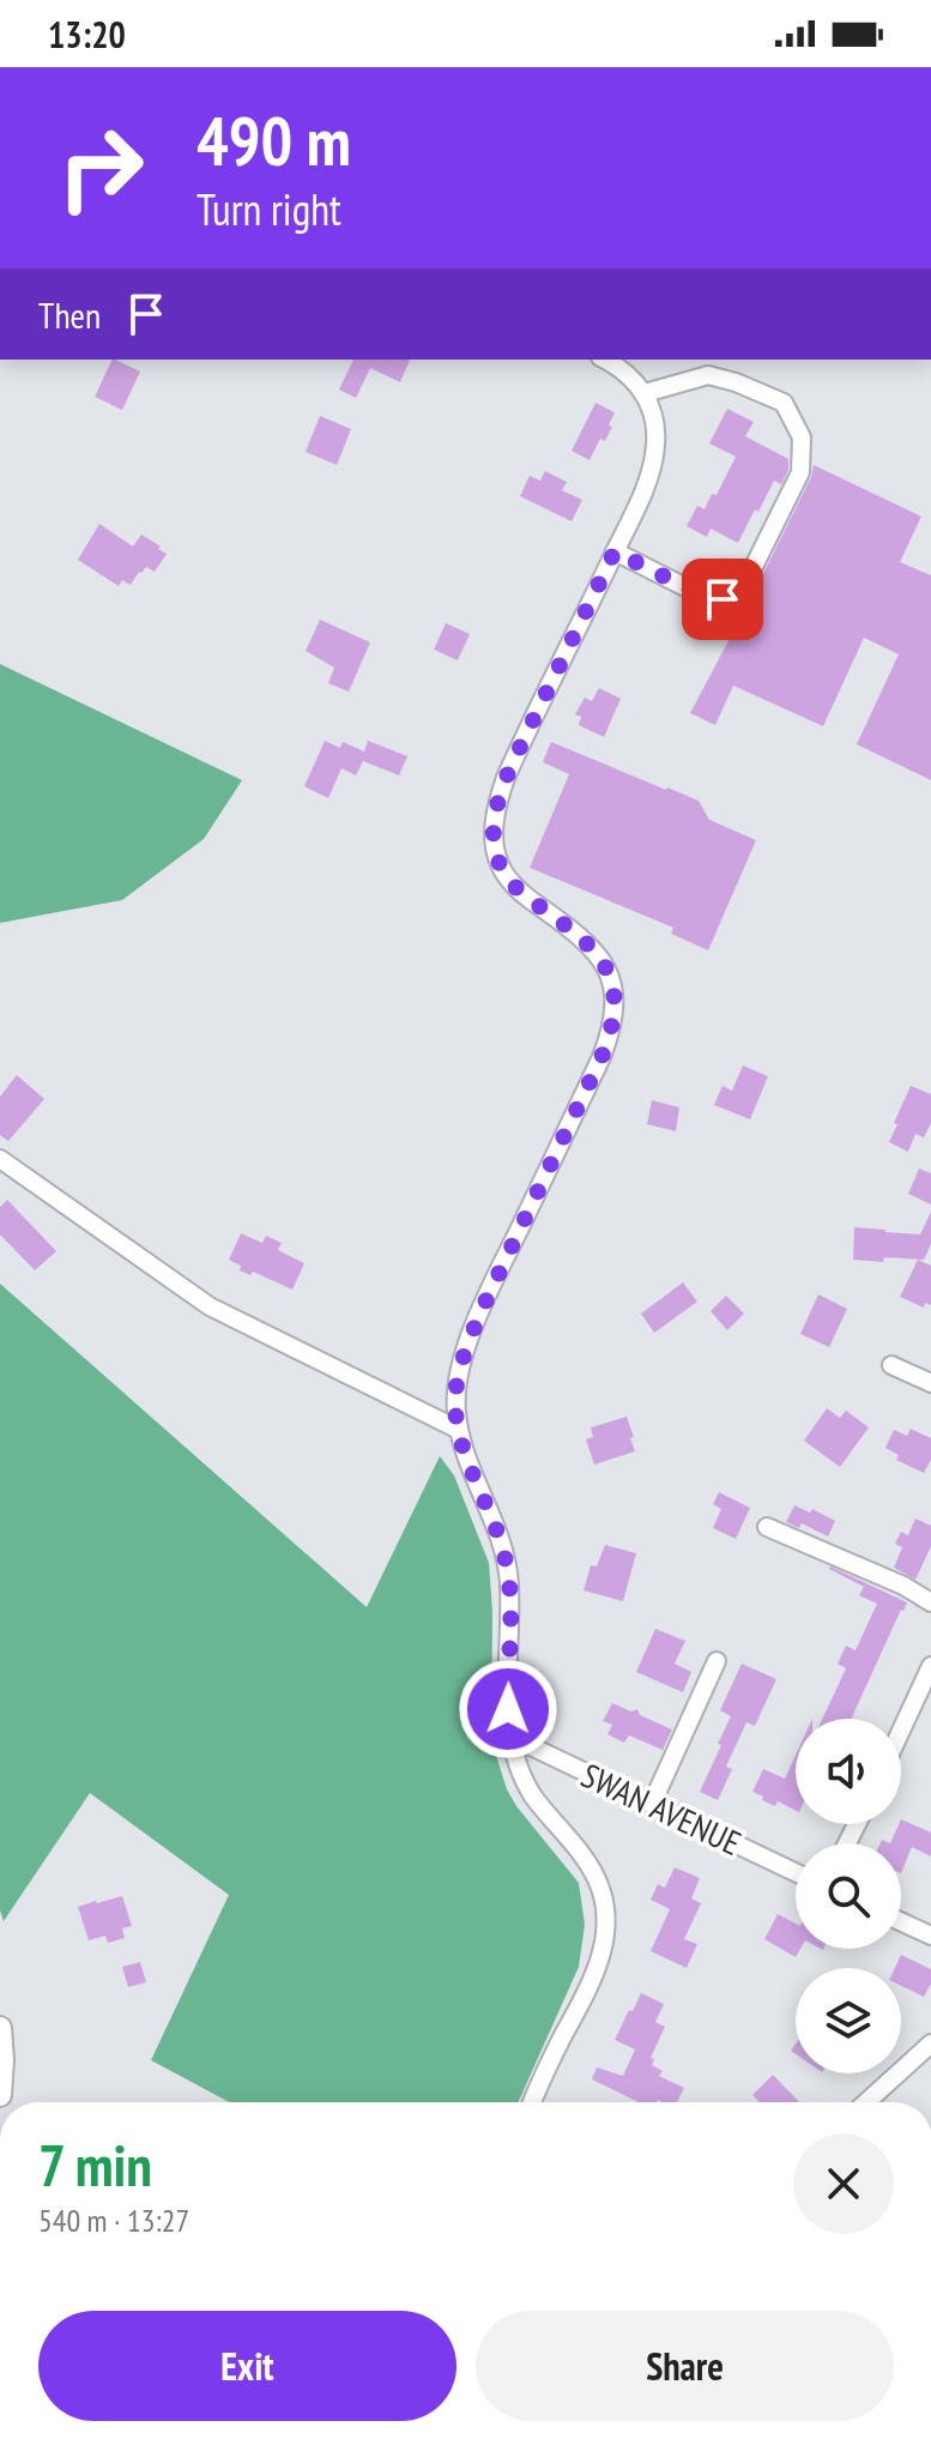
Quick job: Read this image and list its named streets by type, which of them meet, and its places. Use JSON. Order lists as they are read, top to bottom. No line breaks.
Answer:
{"streets":{"street":["SWAN AVENUE"]},"page":{"status":"13:20","turn":["490 m","Turn right"],"then":"Then","heading":["7 min","540 m · 13:27"],"buttons":["Exit","Share"]}}
